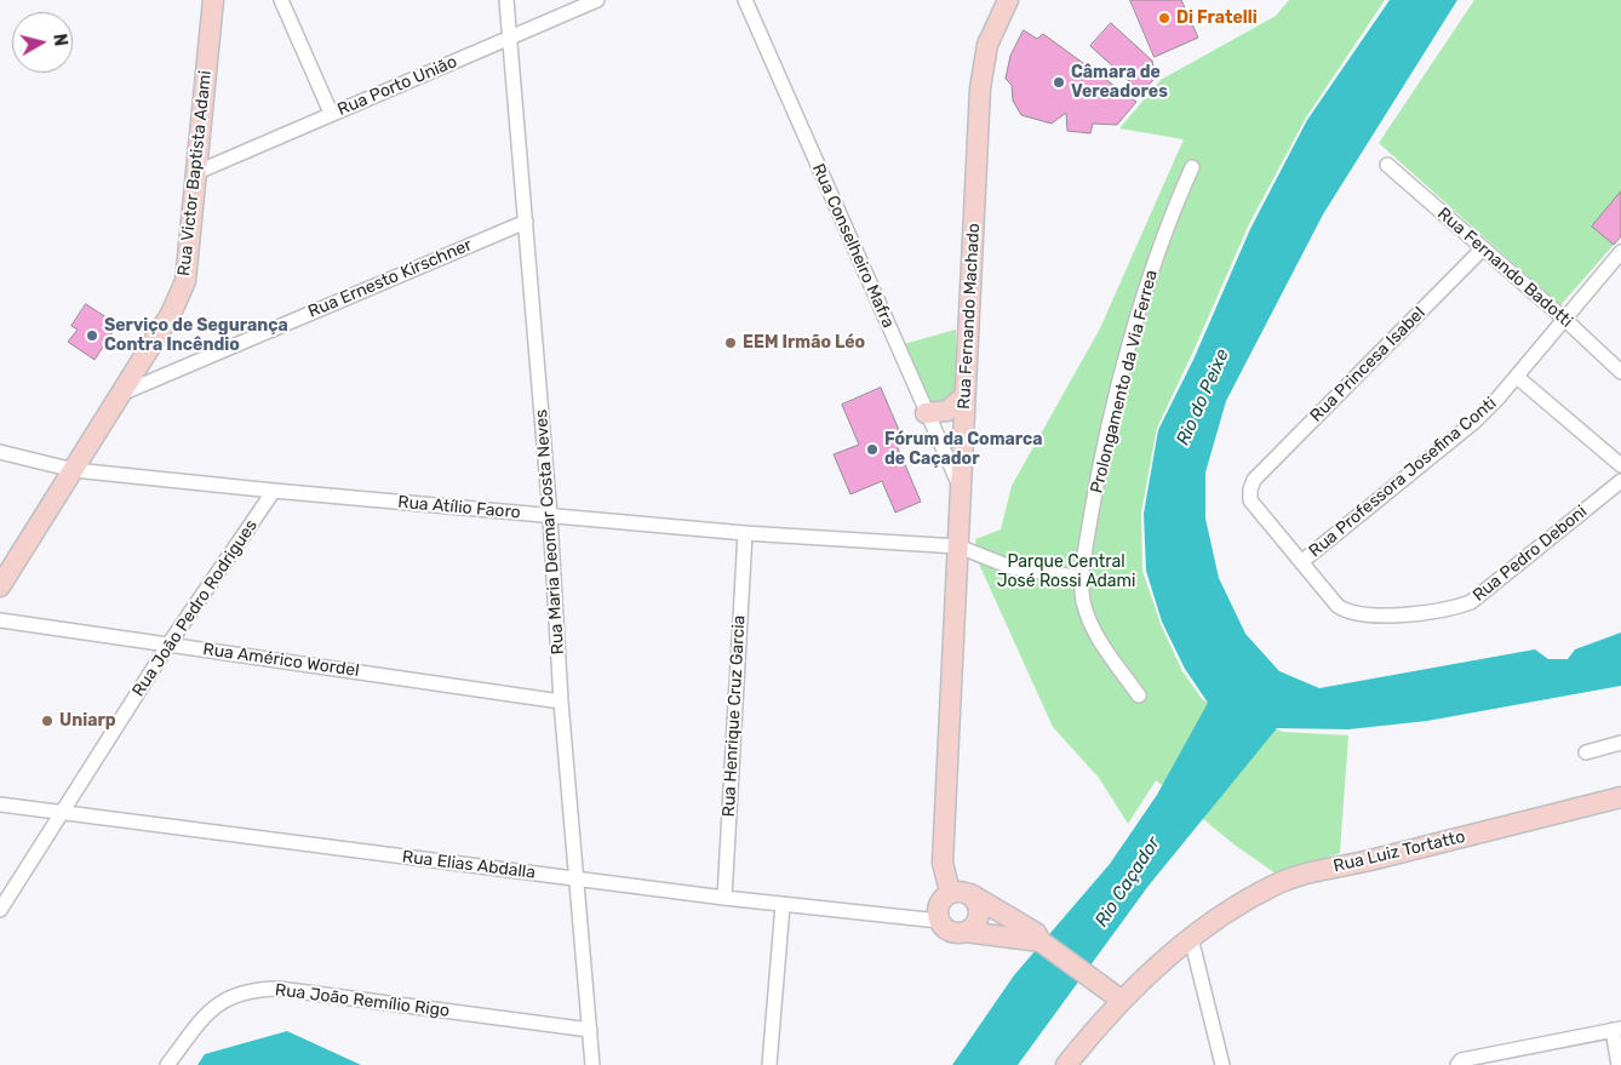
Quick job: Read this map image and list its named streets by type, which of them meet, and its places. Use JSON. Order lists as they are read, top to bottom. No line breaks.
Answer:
{"streets":{"main road":["Rua Victor Baptista Adami","Rua Fernando Machado","Rua Luiz Tortatto"],"street":["Rua Porto União","Rua Conselheiro Mafra","Rua Fernando Badotti","Rua Ernesto Kirschner","Rua Princesa Isabel","Prolongamento da Via Ferrea","Rua Professora Josefina Conti","Rua Atílio Faoro","Rua Maria Deomar Costa Neves","Rua Pedro Deboni","Rua João Pedro Rodrigues","Rua Américo Wordel","Rua Henrique Cruz Garcia","Rua Elias Abdalla","Rua João Remílio Rigo"]},"crossings":[["Rua Porto União","Rua Victor Baptista Adami"],["Rua Porto União","Rua Maria Deomar Costa Neves"],["Rua Victor Baptista Adami","Rua Ernesto Kirschner"],["Rua Victor Baptista Adami","Rua Atílio Faoro"],["Rua Conselheiro Mafra","Rua Fernando Machado"],["Rua Fernando Badotti","Rua Princesa Isabel"],["Rua Fernando Badotti","Rua Professora Josefina Conti"],["Rua Ernesto Kirschner","Rua Maria Deomar Costa Neves"],["Rua Fernando Machado","Rua Atílio Faoro"],["Rua Fernando Machado","Rua Elias Abdalla"],["Rua Princesa Isabel","Rua Pedro Deboni"],["Prolongamento da Via Ferrea","Rua Atílio Faoro"],["Rua Professora Josefina Conti","Rua Pedro Deboni"],["Rua Atílio Faoro","Rua Maria Deomar Costa Neves"],["Rua Atílio Faoro","Rua João Pedro Rodrigues"],["Rua Atílio Faoro","Rua Henrique Cruz Garcia"],["Rua Maria Deomar Costa Neves","Rua Américo Wordel"],["Rua Maria Deomar Costa Neves","Rua Elias Abdalla"],["Rua Maria Deomar Costa Neves","Rua João Remílio Rigo"],["Rua João Pedro Rodrigues","Rua Américo Wordel"],["Rua João Pedro Rodrigues","Rua Elias Abdalla"],["Rua Henrique Cruz Garcia","Rua Elias Abdalla"]],"water":["Rio do Peixe","Rio Caçador"],"parks":["Parque Central José Rossi Adami"],"places":["Di Fratelli","Câmara de Vereadores","Serviço de Segurança Contra Incêndio","EEM Irmão Léo","Fórum da Comarca de Caçador","Uniarp"],"north":"right"}
